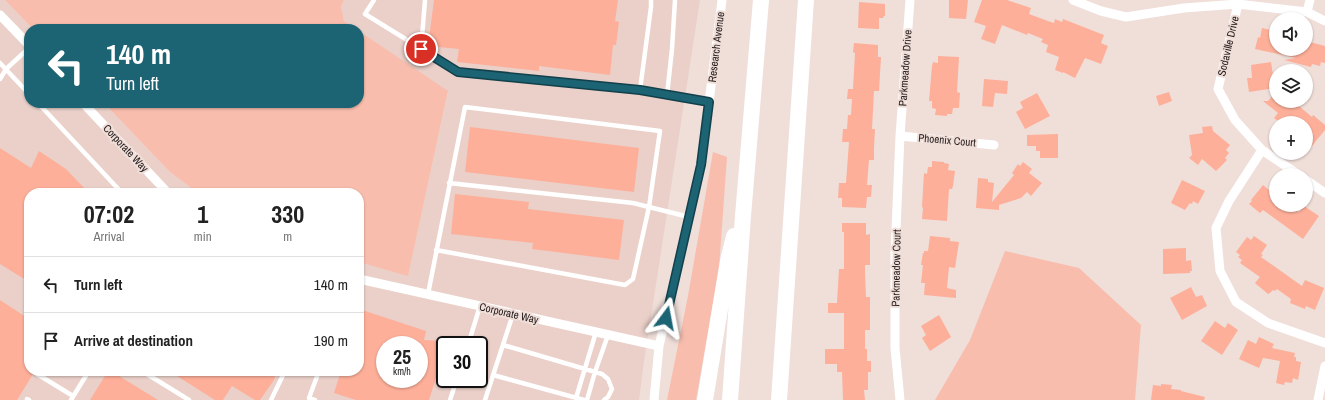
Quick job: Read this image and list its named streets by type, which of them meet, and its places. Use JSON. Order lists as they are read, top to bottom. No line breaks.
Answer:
{"streets":{"street":["Sodaville Drive","Research Avenue","Parkmeadow Drive","Phoenix Court","Corporate Way","Parkmeadow Court"]},"crossings":[["Research Avenue","Corporate Way"],["Parkmeadow Drive","Phoenix Court"],["Parkmeadow Drive","Parkmeadow Court"],["Phoenix Court","Parkmeadow Court"]],"page":{"map_buttons":["+","−"],"turn":["140 m","Turn left"],"eta":["07:02","Arrival","1","min","330","m"],"list":[{"name":"Turn left","value":"140 m"},{"name":"Arrive at destination","value":"190 m"}],"speed":"25 km/h","limit":"30"}}
